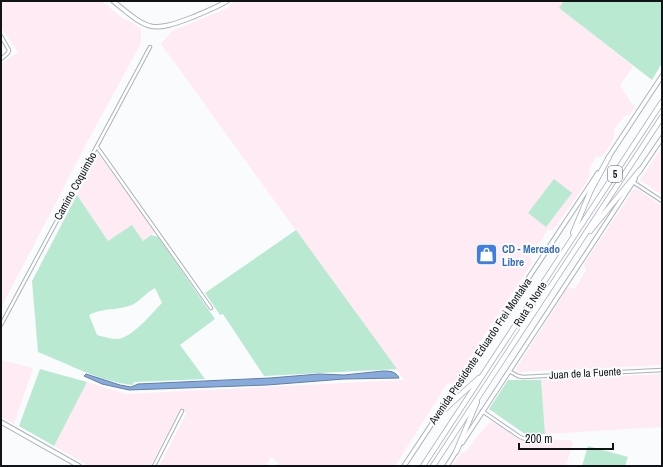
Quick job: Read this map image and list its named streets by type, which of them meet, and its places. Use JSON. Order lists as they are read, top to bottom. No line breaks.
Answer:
{"streets":{"highway":["5","Ruta 5 Norte"],"main road":["Avenida Presidente Eduardo Frei Montalva"],"street":["Camino Coquimbo","Juan de la Fuente"]},"places":{"shop":["CD - Mercado Libre"]},"scale_bar":"200 m"}
